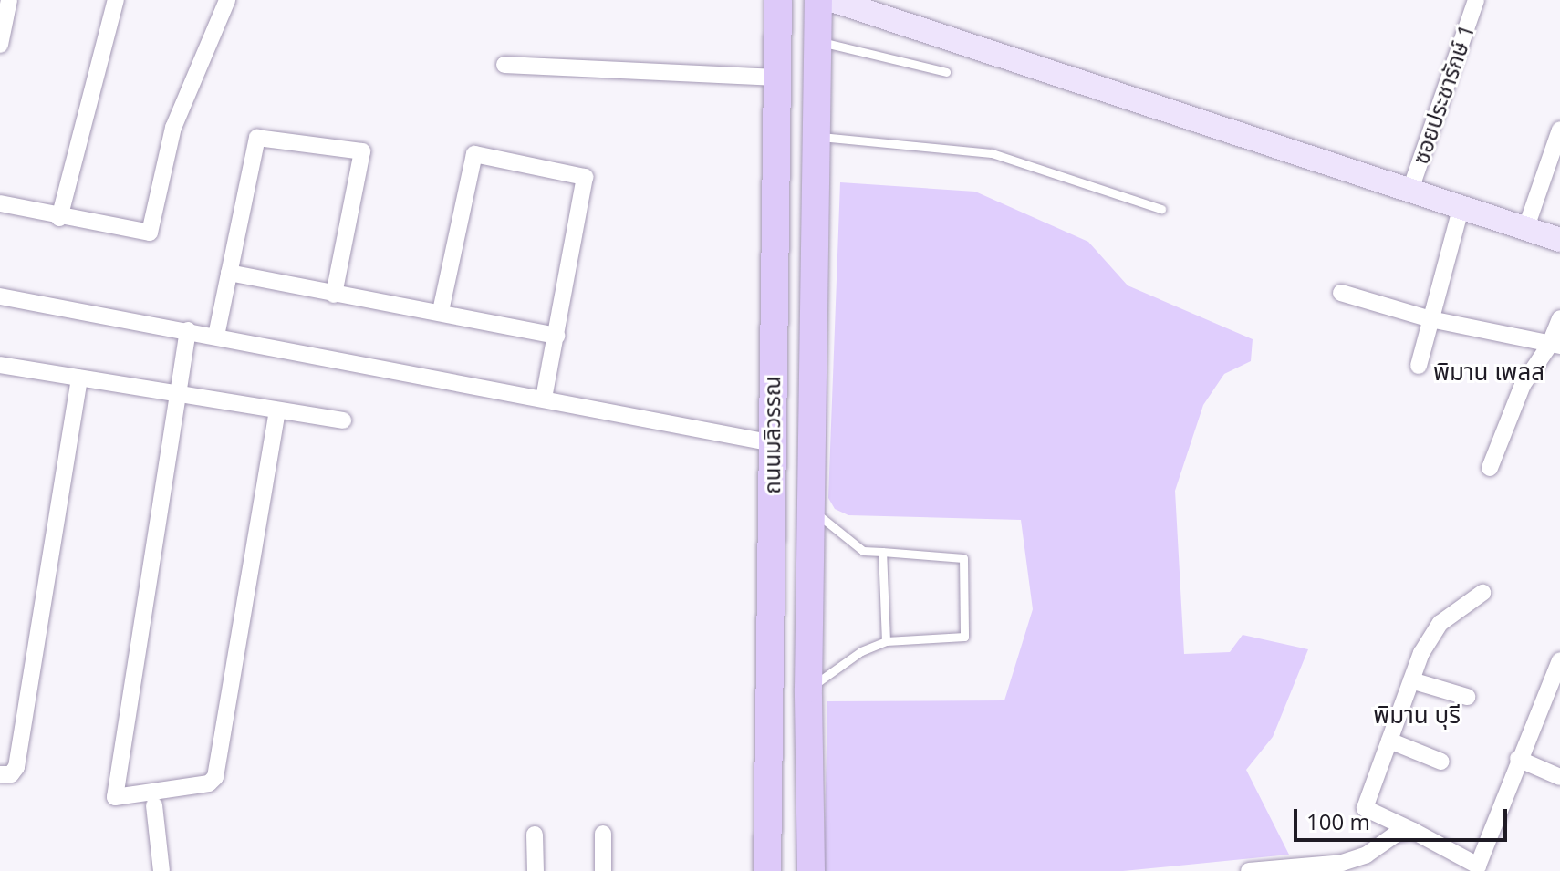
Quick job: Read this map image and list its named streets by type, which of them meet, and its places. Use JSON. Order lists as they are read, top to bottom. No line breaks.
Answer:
{"streets":{"main road":["ถนนมลิวรรณ"],"street":["ซอยประชารักษ์ 1"]},"districts":["พิมาน เพลส","พิมาน บุรี"],"scale_bar":"100 m"}
